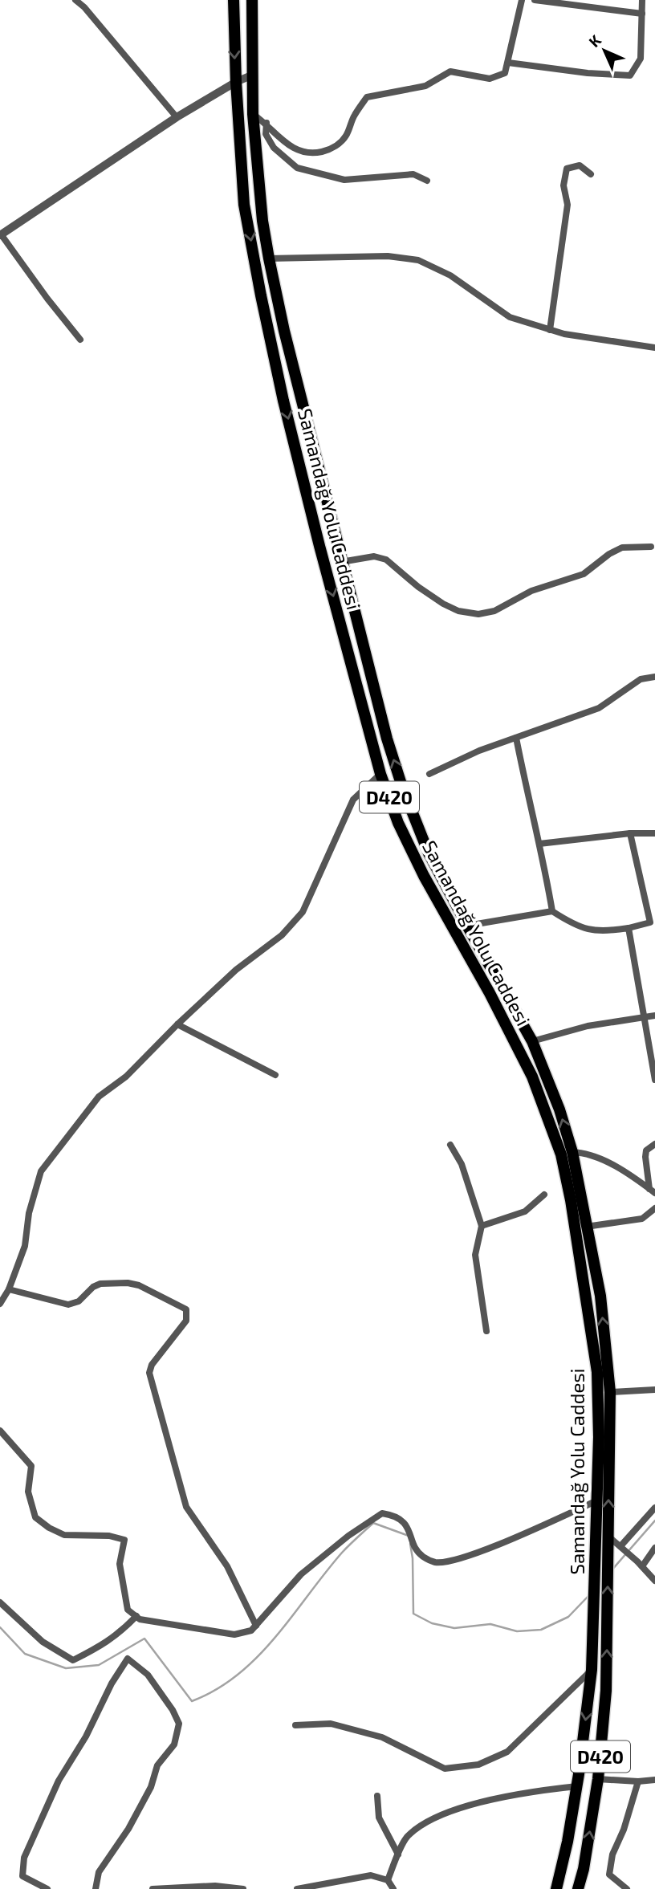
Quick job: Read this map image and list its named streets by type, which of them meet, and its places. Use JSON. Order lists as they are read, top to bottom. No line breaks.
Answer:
{"streets":{"highway":["Samandağ Yolu Caddesi","D420"]},"north":"top left"}
